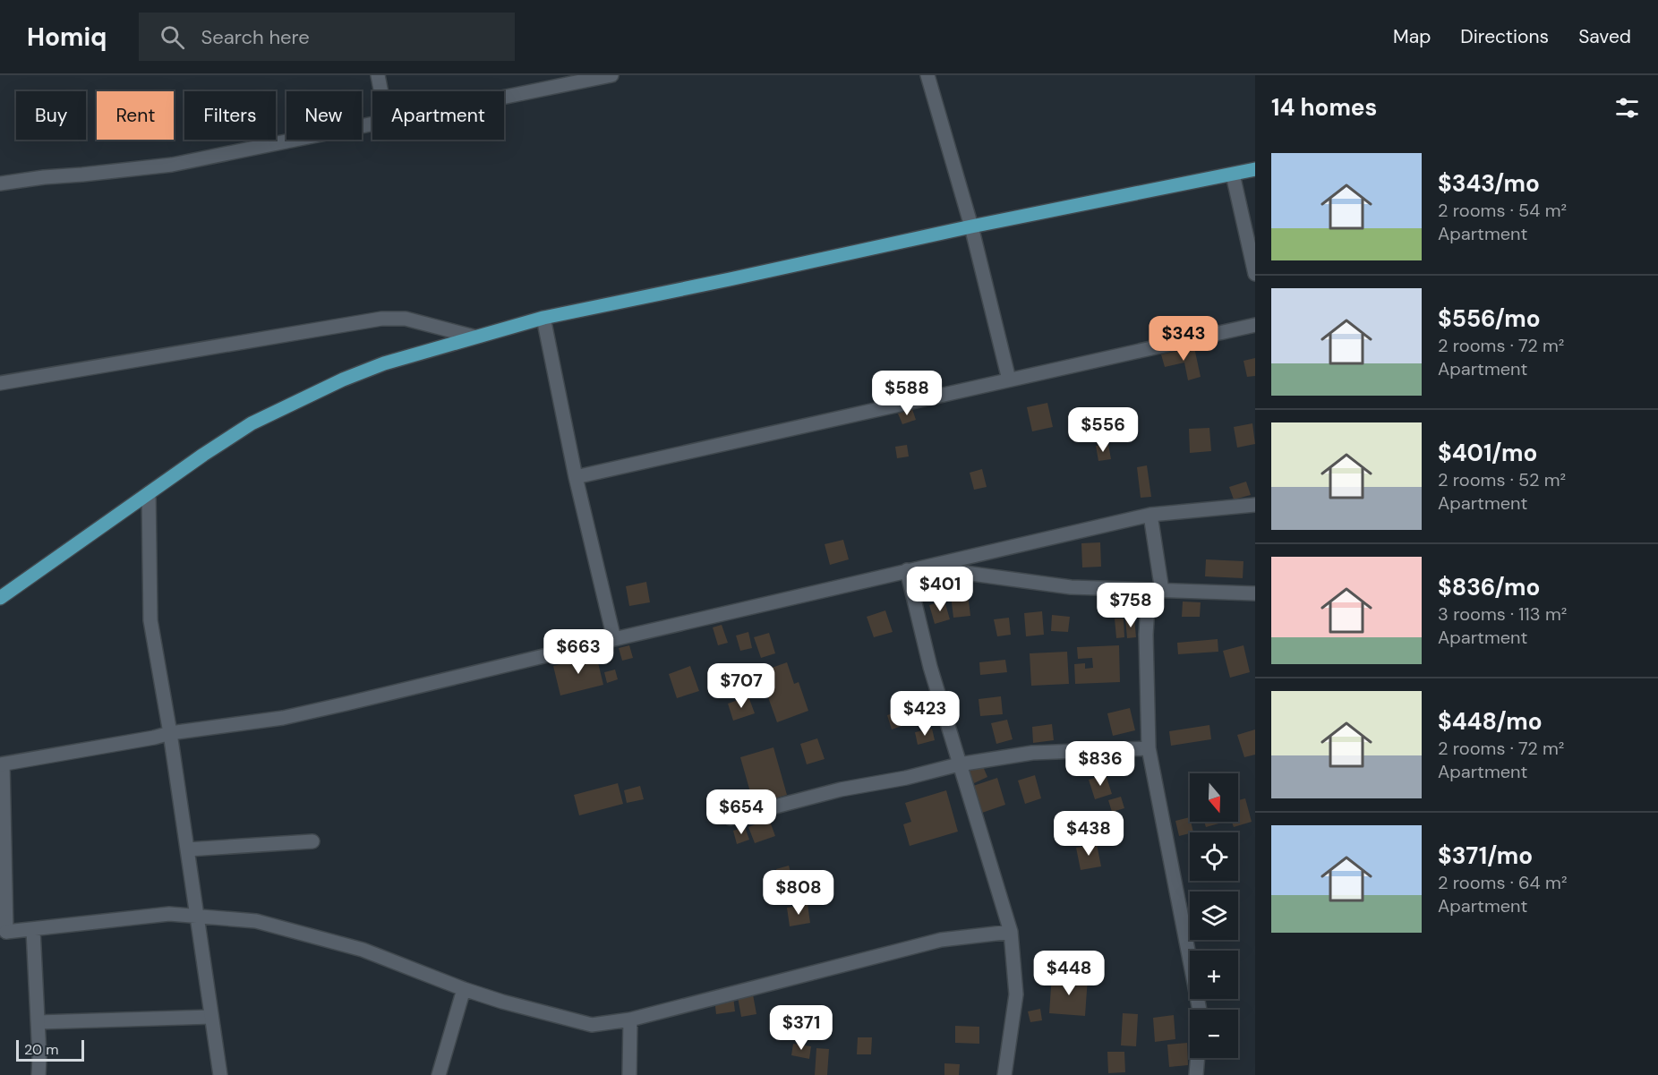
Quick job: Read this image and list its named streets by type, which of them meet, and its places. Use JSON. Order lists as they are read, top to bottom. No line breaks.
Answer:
{"scale_bar":"20 m","north":"bottom","page":{"header":"Homiq","search":"Search here","nav":["Map","Directions","Saved"],"heading":"14 homes","chip":["Buy","Rent","Filters","New","Apartment"],"list":[{"name":"$343/mo","note":"2 rooms · 54 m² · Apartment"},{"name":"$556/mo","note":"2 rooms · 72 m² · Apartment"},{"name":"$401/mo","note":"2 rooms · 52 m² · Apartment"},{"name":"$836/mo","note":"3 rooms · 113 m² · Apartment"},{"name":"$448/mo","note":"2 rooms · 72 m² · Apartment"},{"name":"$371/mo","note":"2 rooms · 64 m² · Apartment"}],"price":["$343","$588","$556","$401","$758","$663","$707","$423","$836","$654","$438","$808","$448","$371"],"map_buttons":["+","−"],"scale":"20 m"}}
